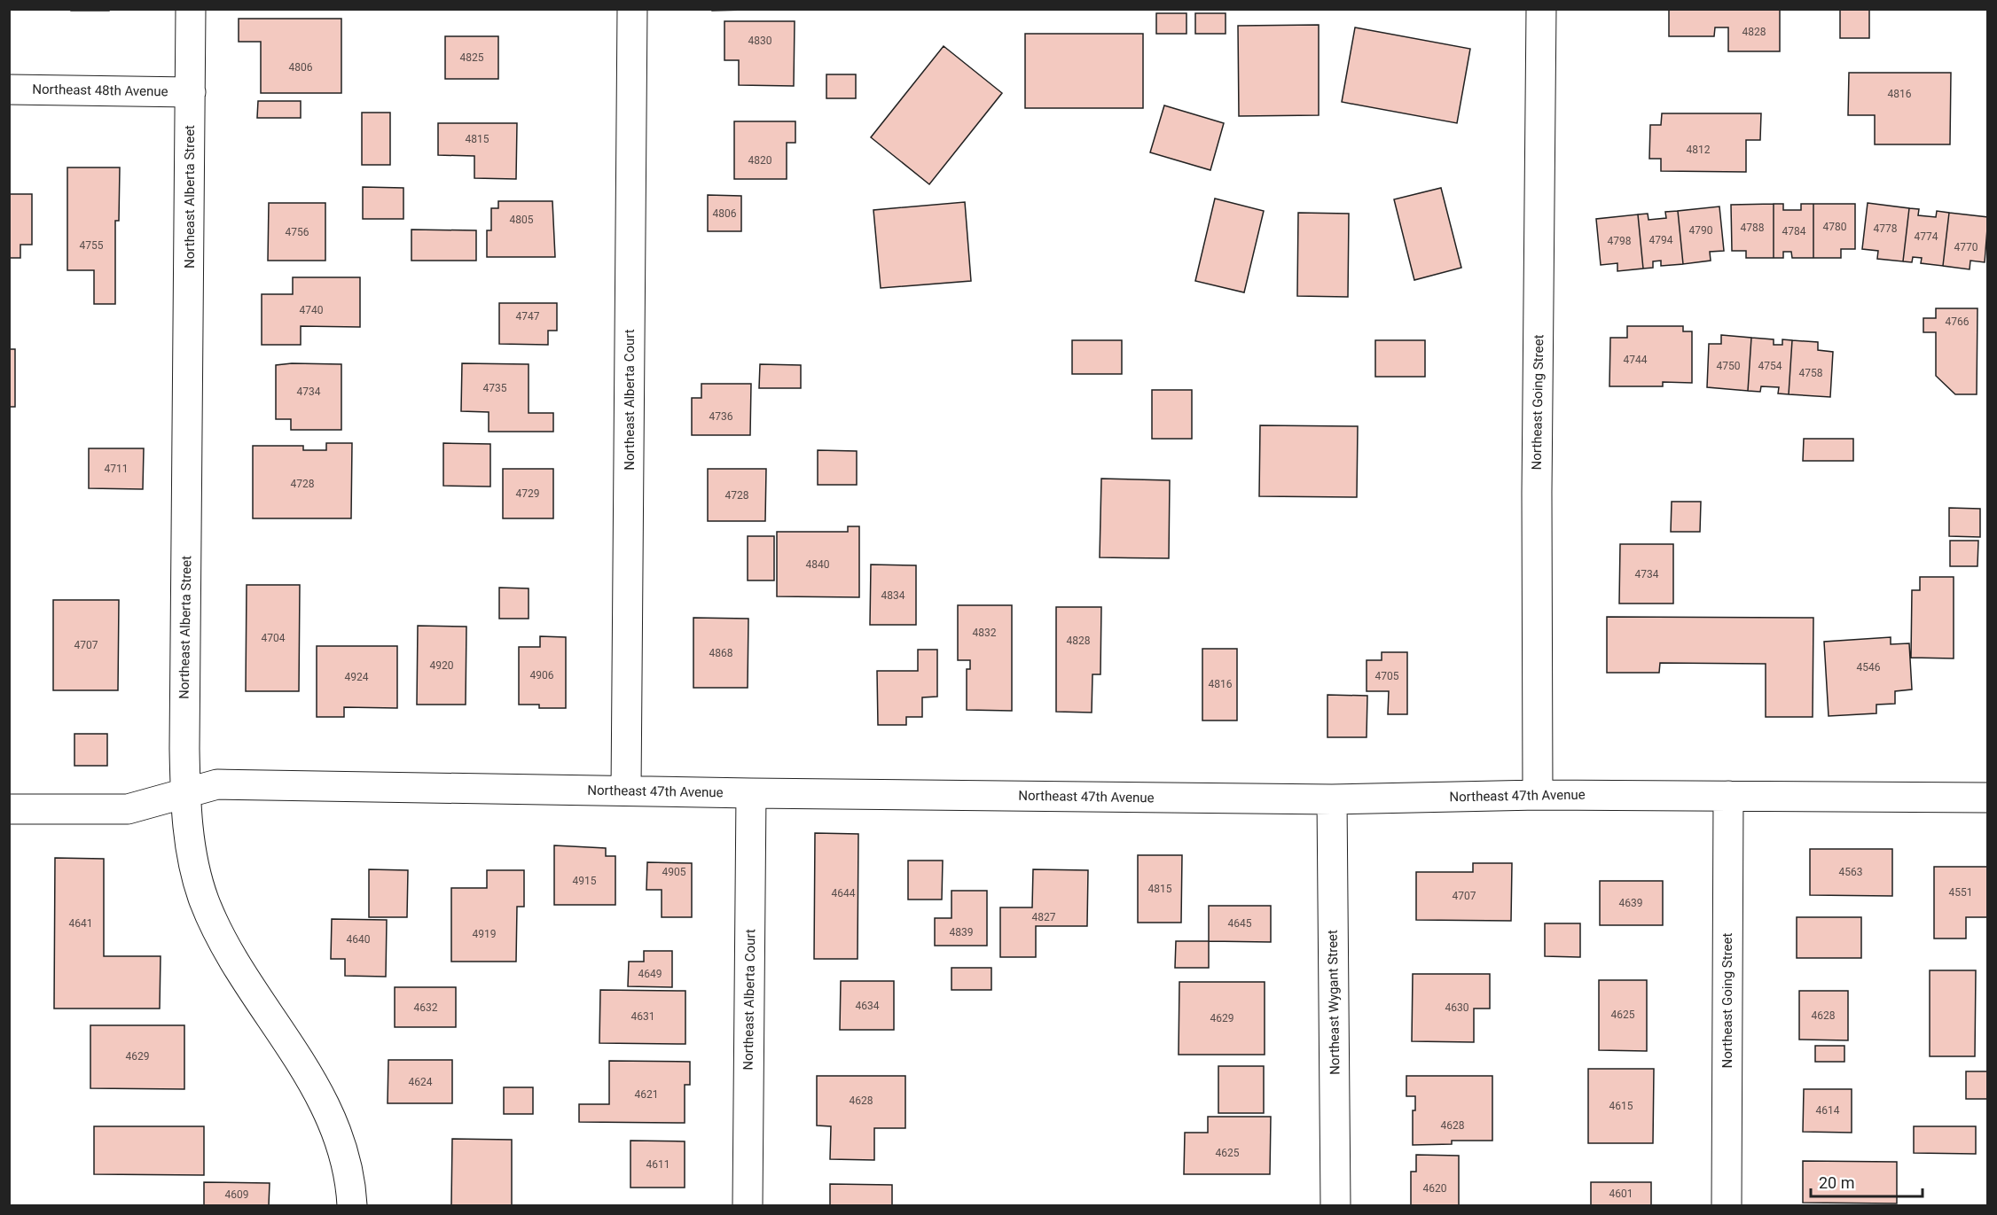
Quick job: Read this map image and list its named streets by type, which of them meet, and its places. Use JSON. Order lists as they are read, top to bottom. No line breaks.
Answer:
{"streets":{"street":["Northeast 48th Avenue","Northeast Alberta Street","Northeast Alberta Court","Northeast Going Street","Northeast 47th Avenue","Northeast Wygant Street"]},"crossings":[["Northeast 48th Avenue","Northeast Alberta Street"],["Northeast Alberta Street","Northeast 47th Avenue"],["Northeast Alberta Court","Northeast 47th Avenue"],["Northeast Going Street","Northeast 47th Avenue"],["Northeast 47th Avenue","Northeast Wygant Street"]],"house_numbers":["4828","4830","4825","4806","4816","4815","4812","4820","4806","4805","4780","4788","4778","4790","4784","4756","4774","4794","4798","4755","4770","4740","4747","4766","4744","4750","4754","4758","4735","4734","4736","4711","4728","4729","4728","4840","4734","4834","4832","4704","4828","4707","4868","4920","4546","4906","4705","4924","4816","4905","4563","4915","4815","4551","4644","4707","4639","4827","4641","4645","4839","4919","4640","4649","4634","4632","4630","4625","4628","4631","4629","4629","4624","4621","4628","4615","4614","4628","4625","4611","4620","4601","4609"],"scale_bar":"20 m"}
